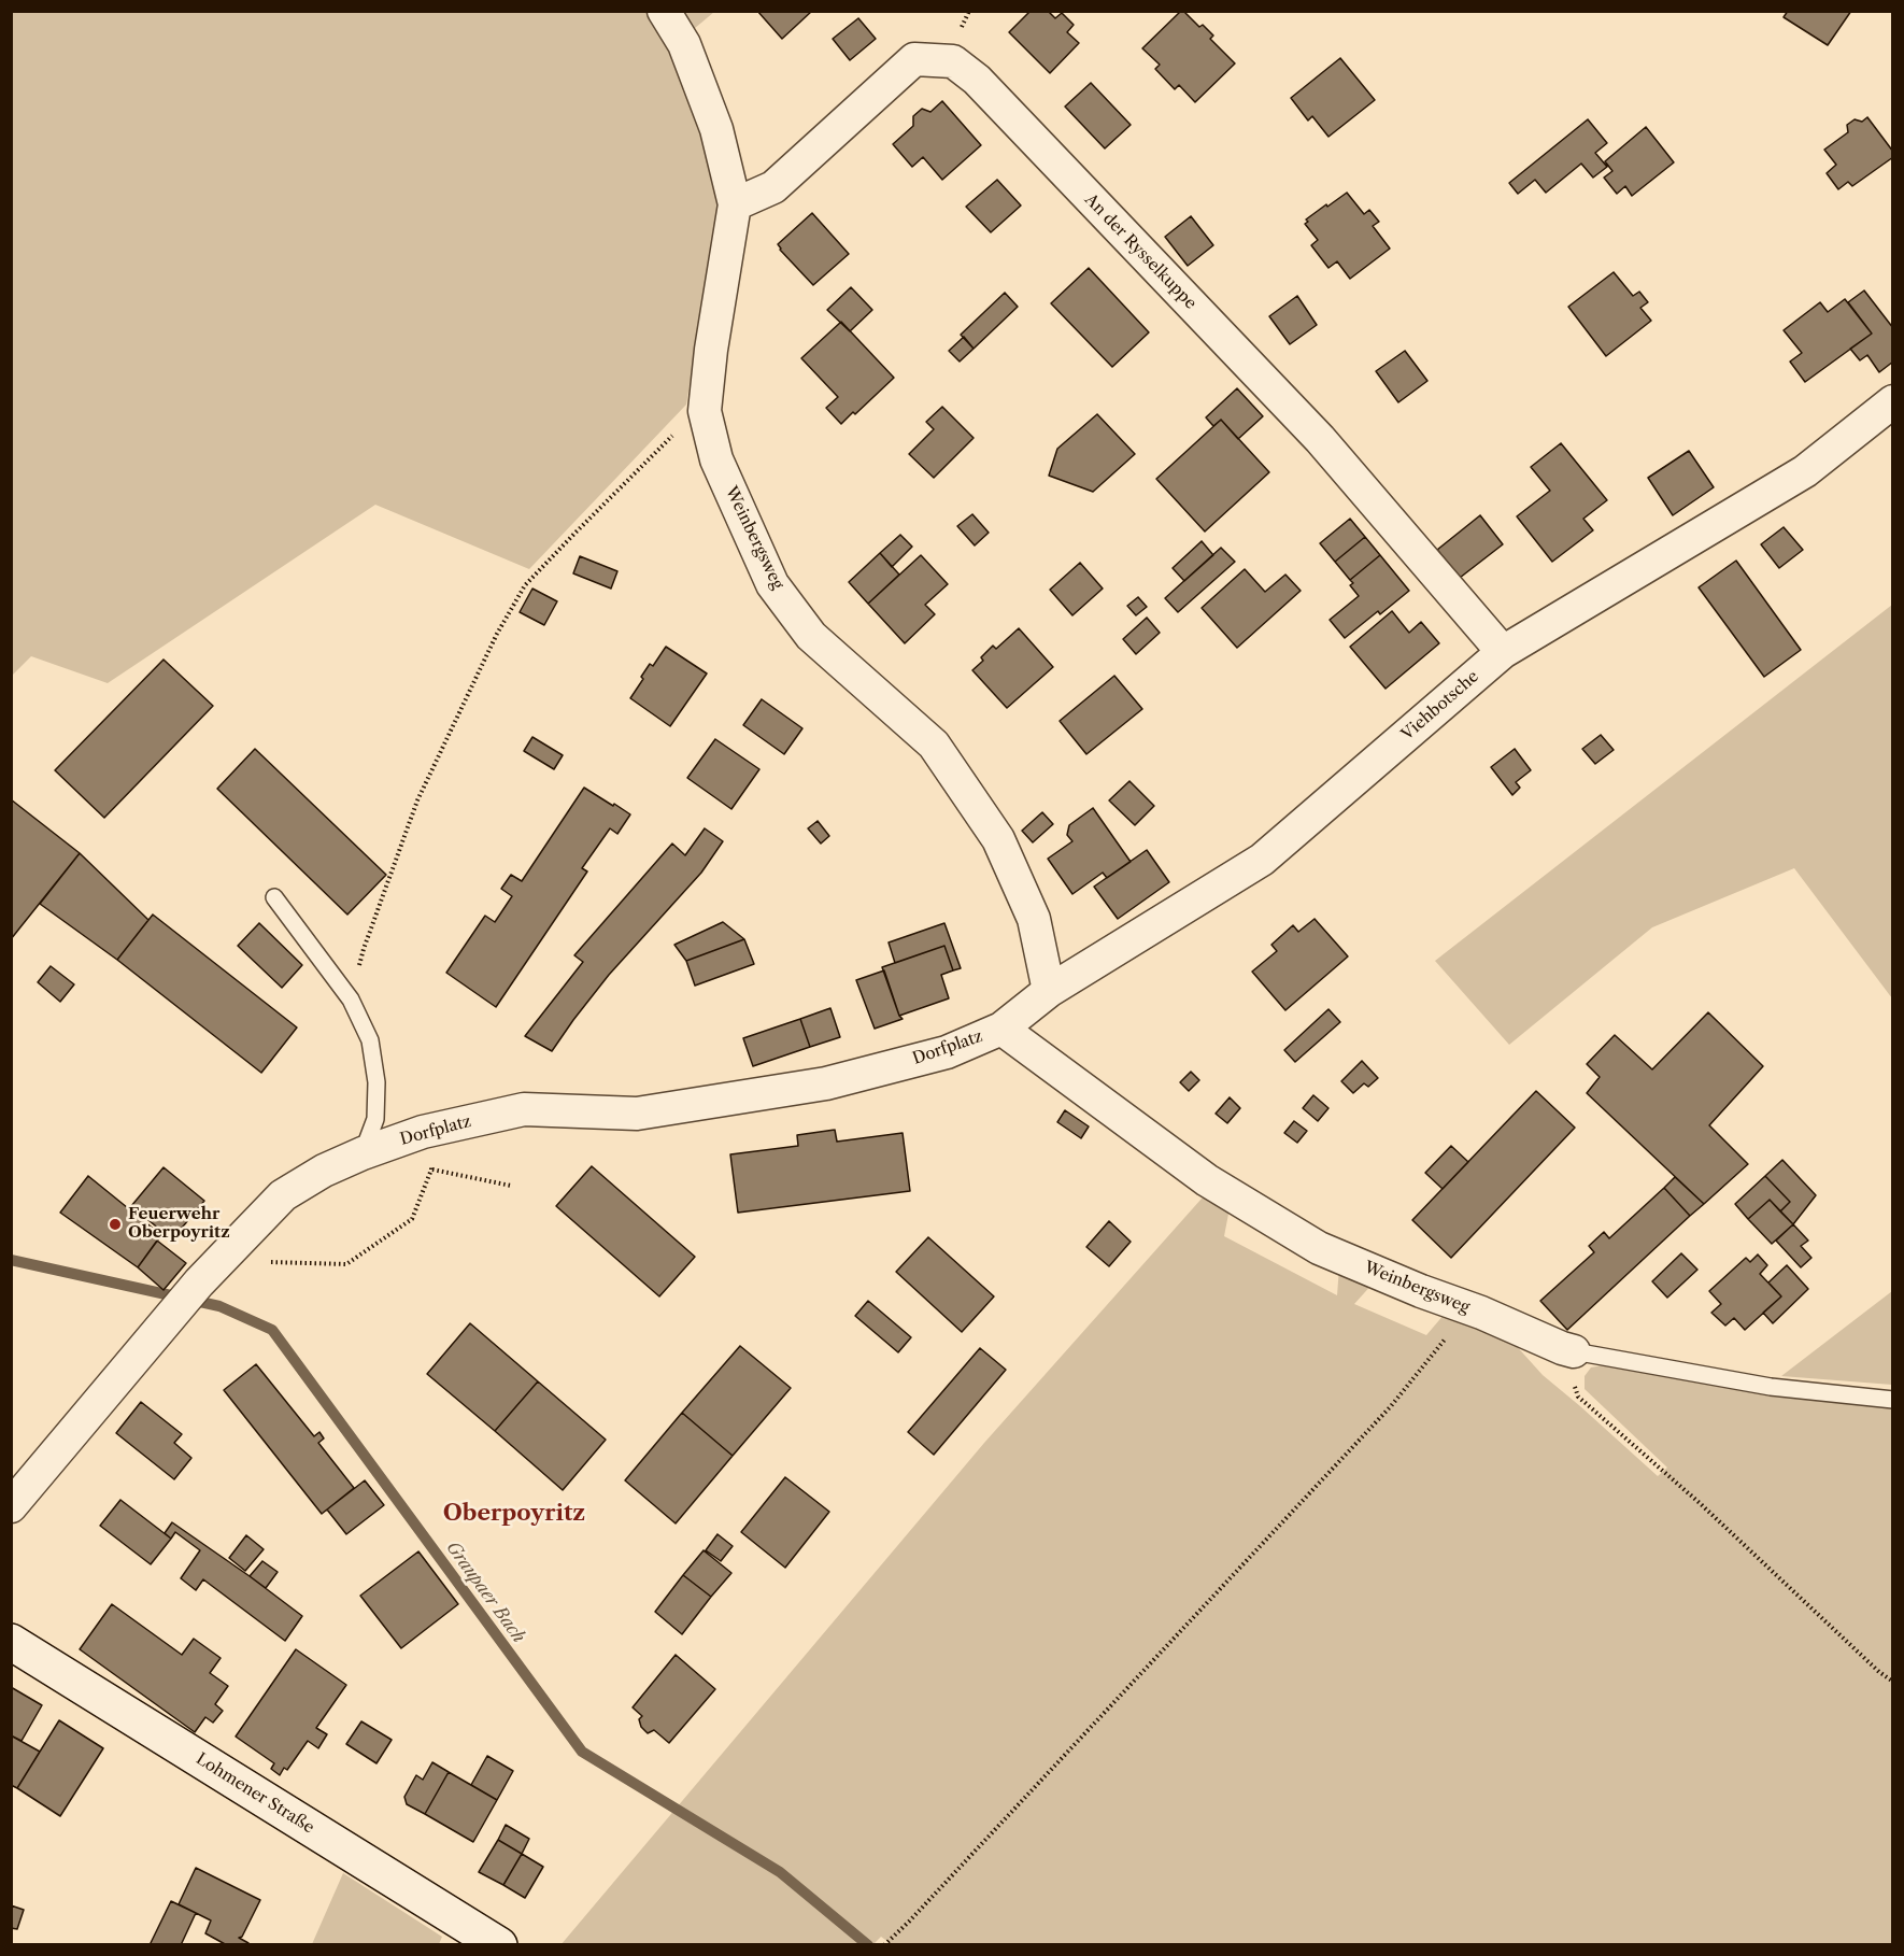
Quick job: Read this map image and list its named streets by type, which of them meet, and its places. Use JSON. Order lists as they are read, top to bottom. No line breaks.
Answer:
{"streets":{"main road":["Lohmener Straße"],"street":["An der Rysselkuppe","Weinbergsweg","Viehbotsche","Dorfplatz"]},"crossings":[["An der Rysselkuppe","Weinbergsweg"],["An der Rysselkuppe","Viehbotsche"],["Weinbergsweg","Viehbotsche"],["Weinbergsweg","Dorfplatz"],["Viehbotsche","Dorfplatz"]],"districts":["Oberpoyritz"],"water":["Graupaer Bach"],"places":["Feuerwehr Oberpoyritz"]}
